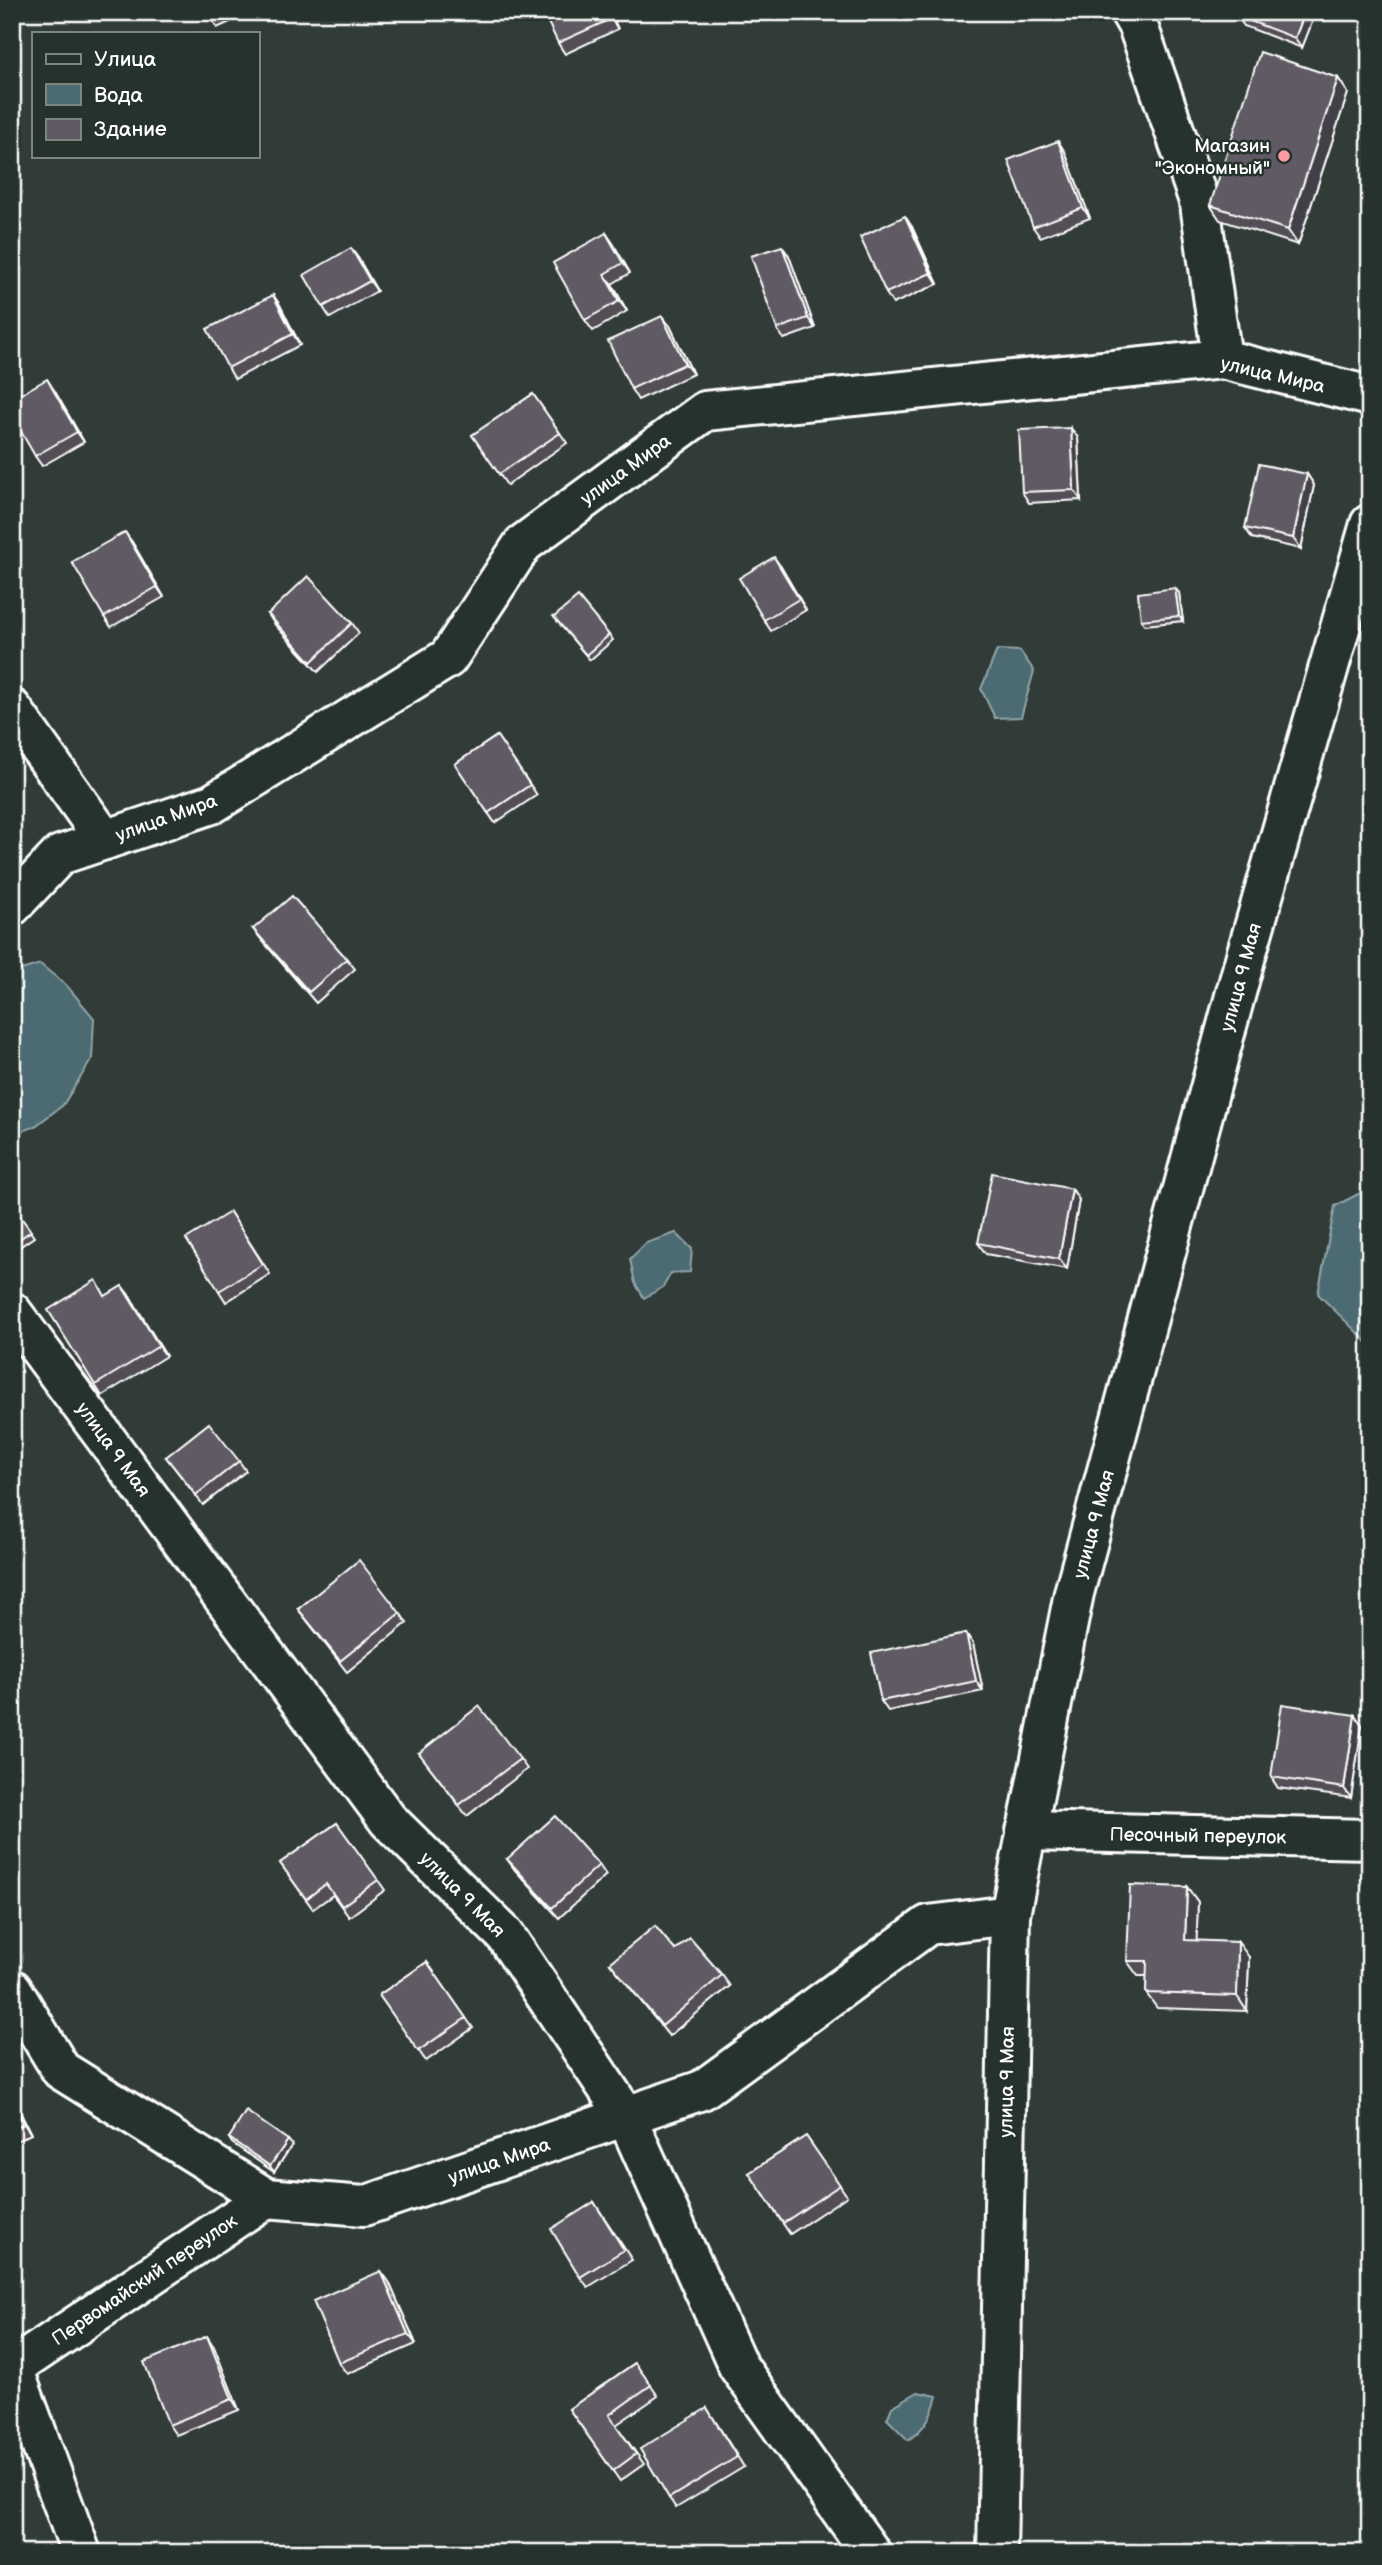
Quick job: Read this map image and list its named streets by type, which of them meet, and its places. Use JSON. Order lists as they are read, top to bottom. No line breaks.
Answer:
{"streets":{"street":["улица Мира","улица 9 Мая","Песочный переулок","Первомайский переулок"]},"crossings":[["улица Мира","улица 9 Мая"],["улица Мира","Первомайский переулок"],["улица 9 Мая","Песочный переулок"]],"places":["Магазин \"Экономный\""],"legend":["Улица","Вода","Здание"]}
